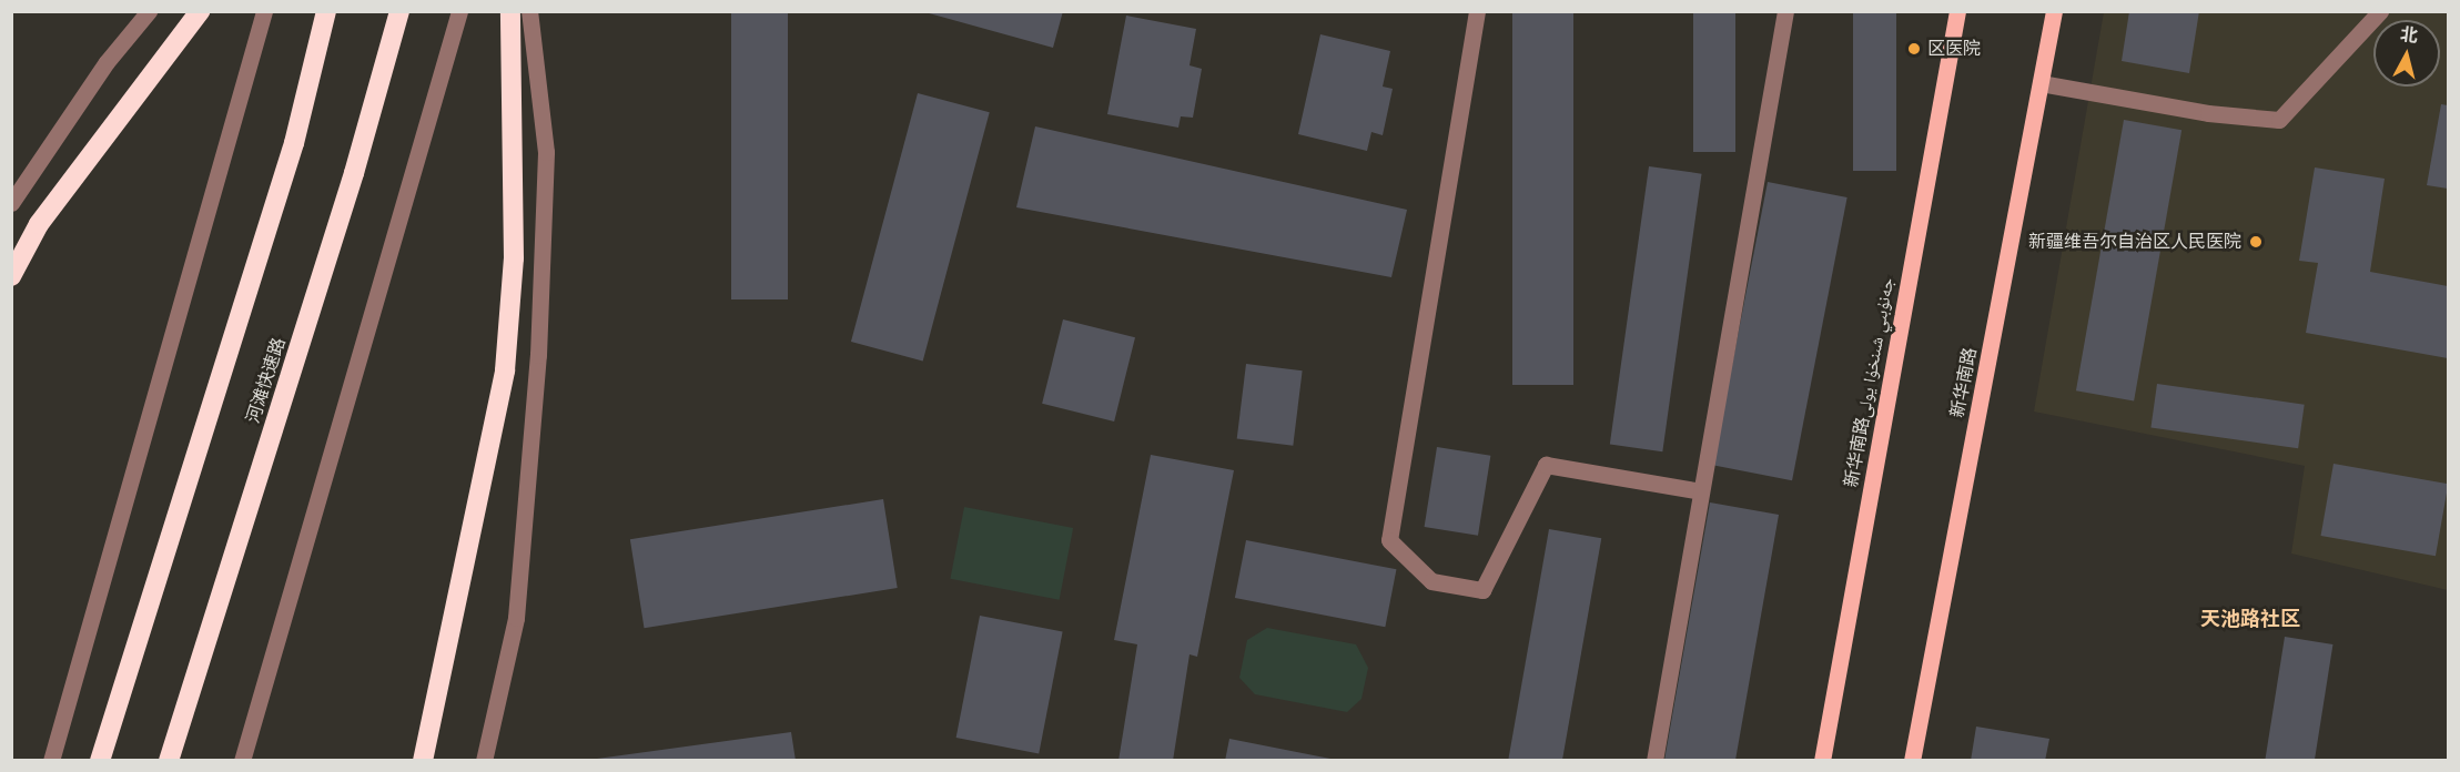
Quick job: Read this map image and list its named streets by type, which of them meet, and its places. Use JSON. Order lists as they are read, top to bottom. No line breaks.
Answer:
{"streets":{"highway":["河滩快速路"],"main road":["新华南路جەنۇبىي شىنخۇا يولى","新华南路"]},"districts":["天池路社区"],"places":["区医院","新疆维吾尔自治区人民医院"],"north":"top"}
